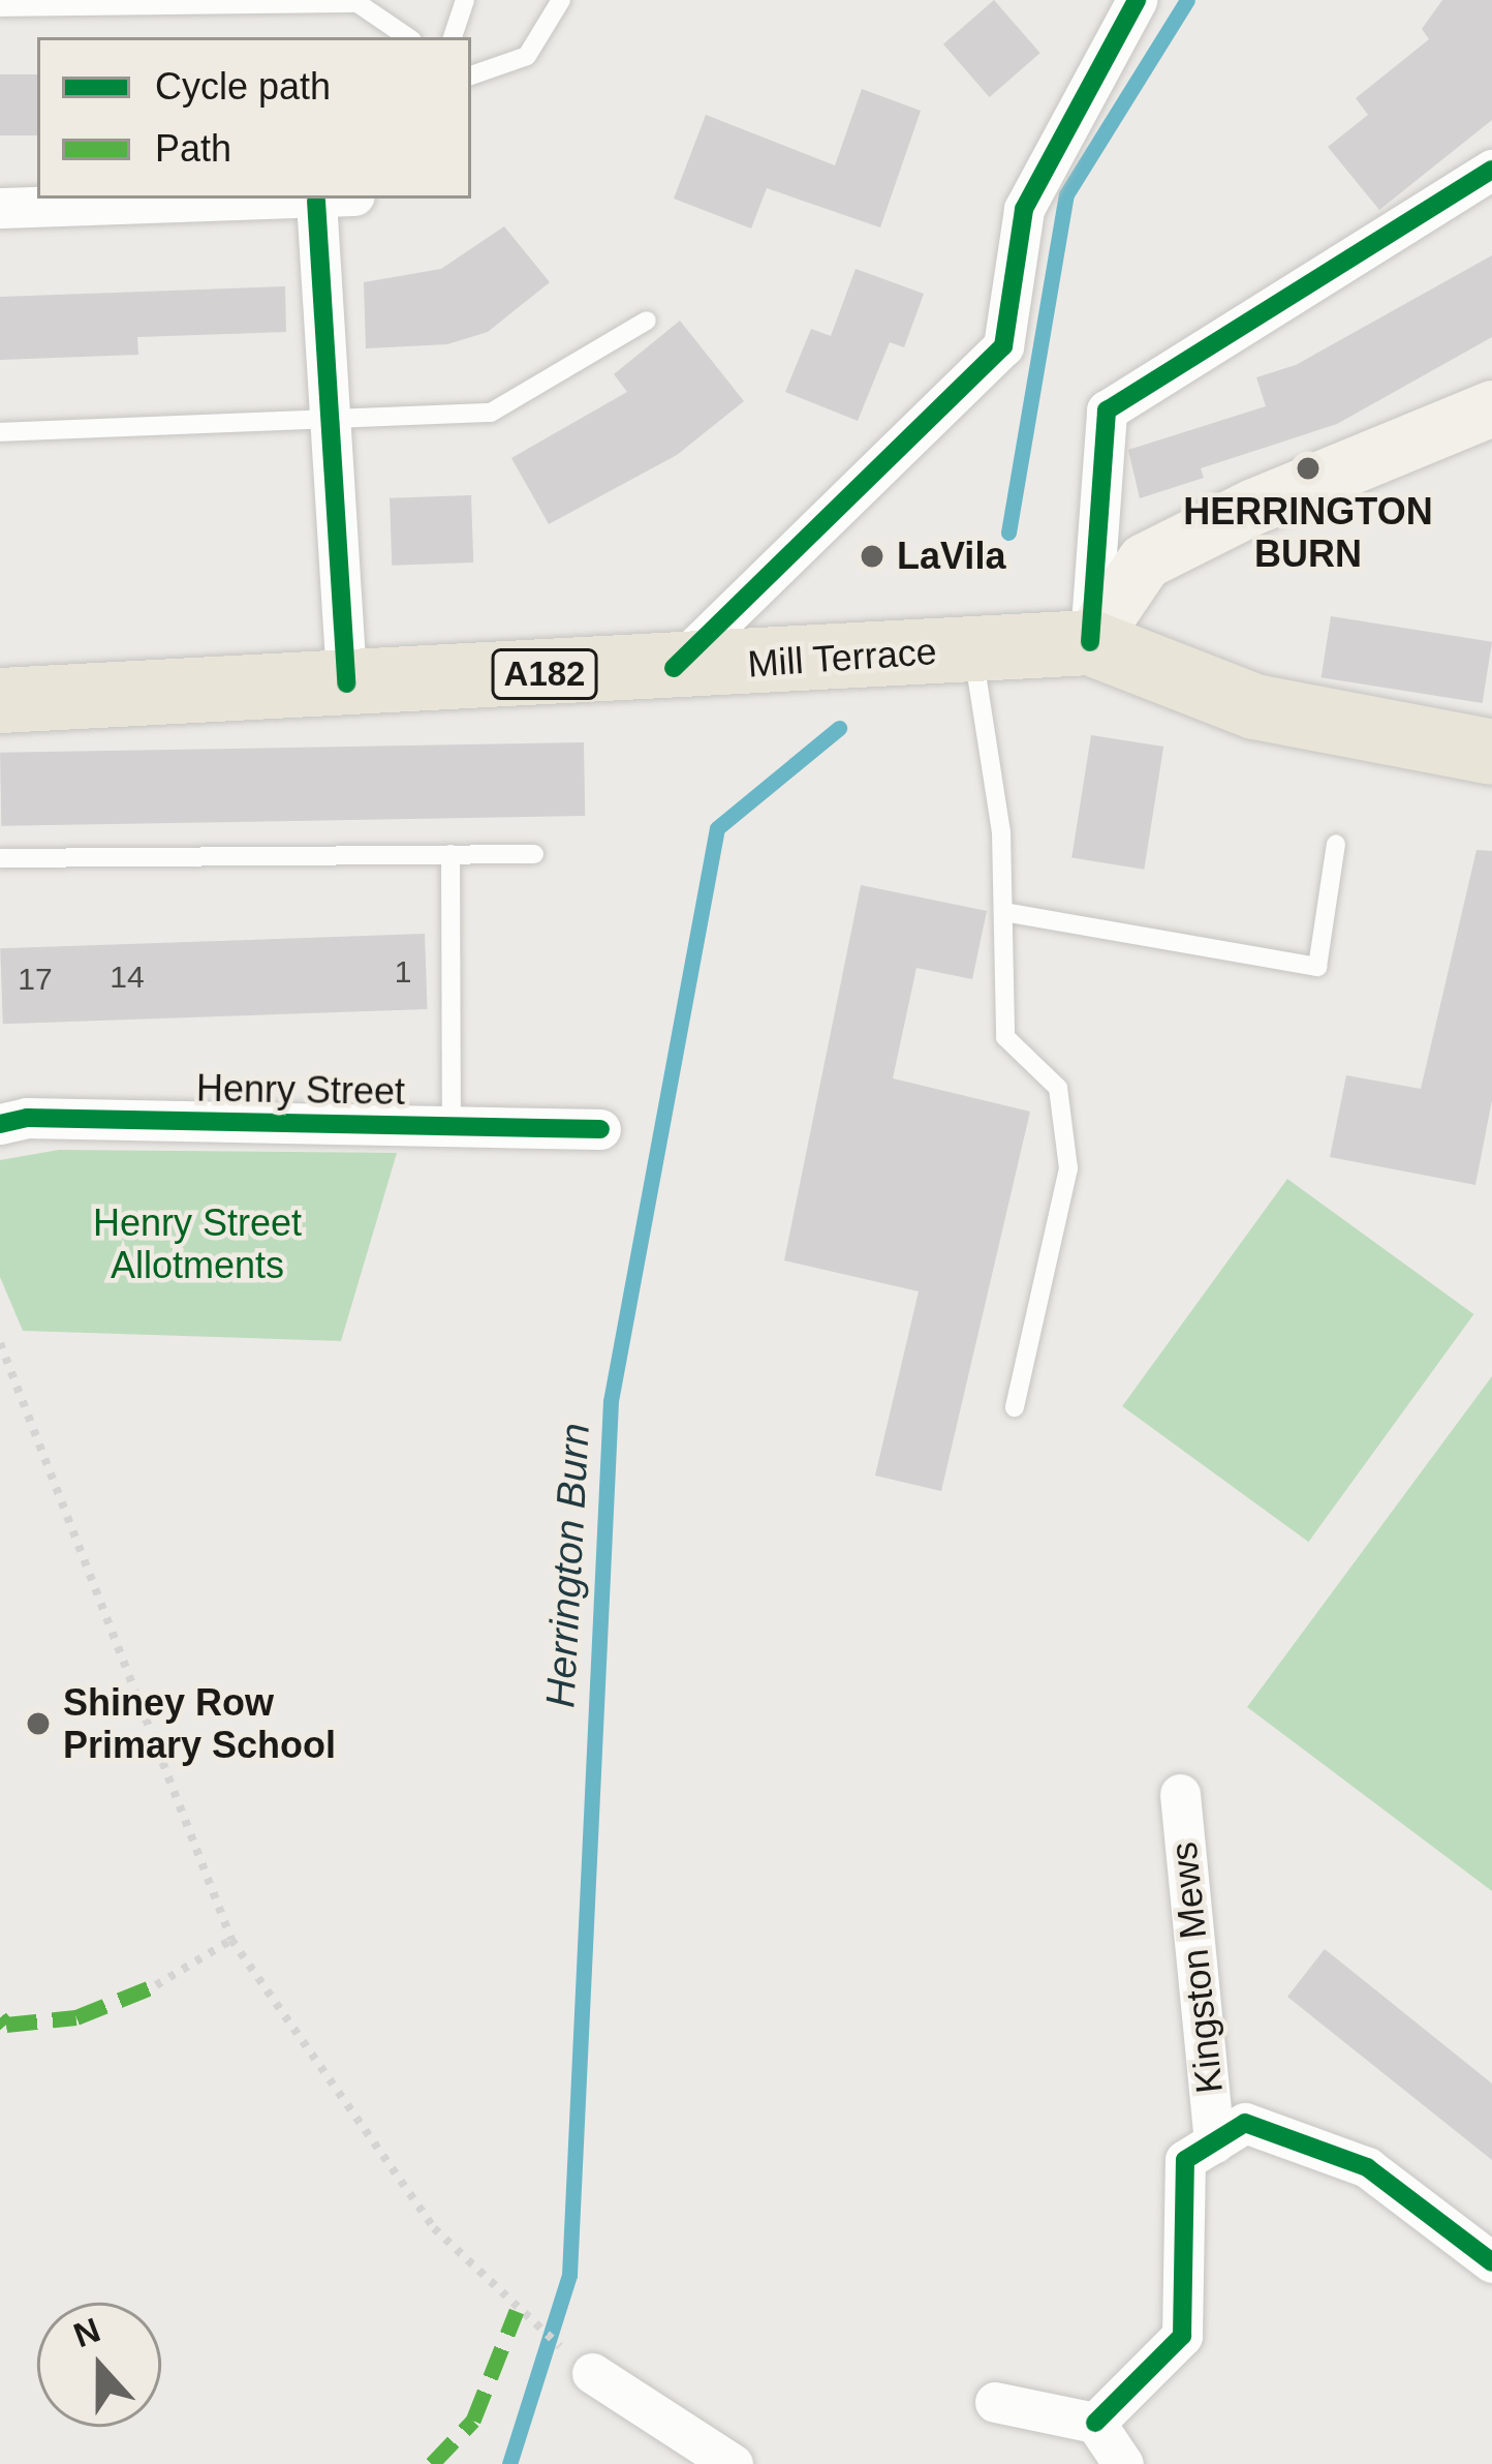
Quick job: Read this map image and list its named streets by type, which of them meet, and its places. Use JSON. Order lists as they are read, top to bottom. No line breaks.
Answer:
{"streets":{"main road":["Mill Terrace","A182"],"street":["Henry Street","Kingston Mews"]},"crossings":[["Mill Terrace","A182"]],"water":["Herrington Burn"],"parks":["Henry Street Allotments"],"places":["HERRINGTON BURN","LaVila","Shiney Row Primary School"],"house_numbers":["1","14","17"],"legend":["Cycle path","Path"],"north":"top"}
